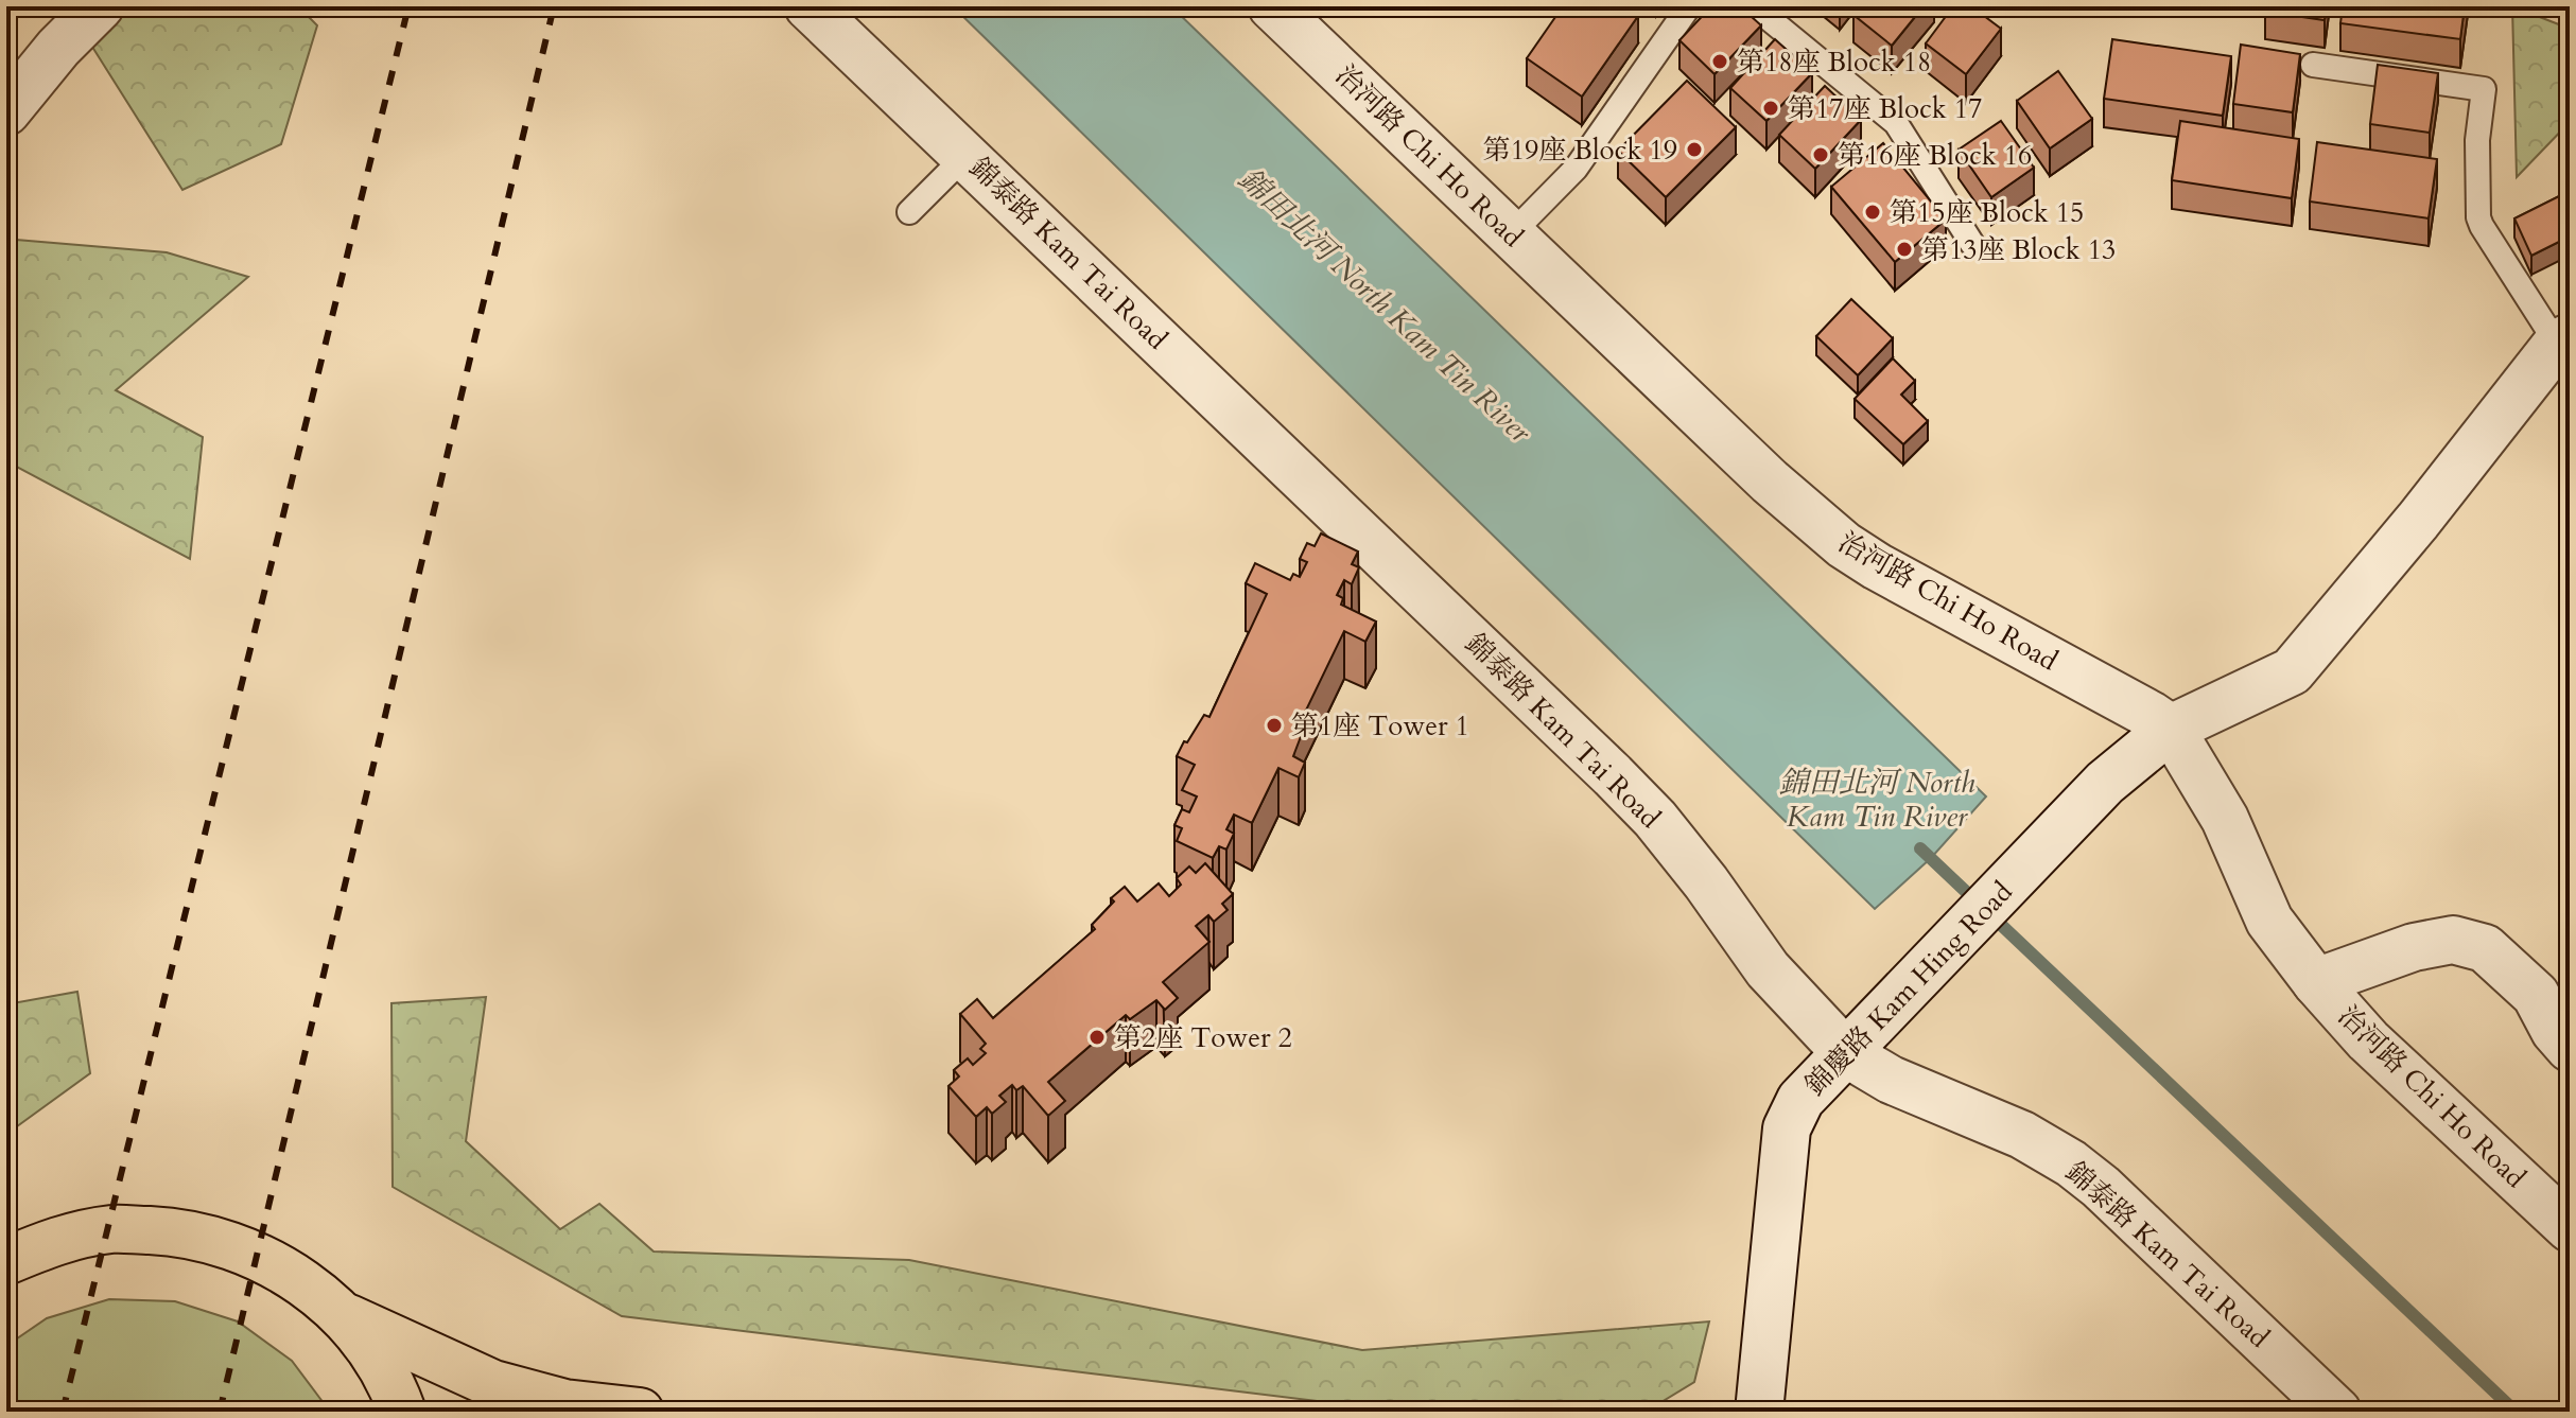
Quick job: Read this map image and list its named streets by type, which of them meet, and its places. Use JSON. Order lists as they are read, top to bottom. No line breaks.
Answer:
{"streets":{"street":["治河路 Chi Ho Road","錦泰路 Kam Tai Road","錦慶路 Kam Hing Road"]},"crossings":[["治河路 Chi Ho Road","錦慶路 Kam Hing Road"],["錦泰路 Kam Tai Road","錦慶路 Kam Hing Road"]],"water":["錦田北河 North Kam Tin River"],"places":["第18座 Block 18","第17座 Block 17","第19座 Block 19","第16座 Block 16","第15座 Block 15","第13座 Block 13","第1座 Tower 1","第2座 Tower 2"]}
